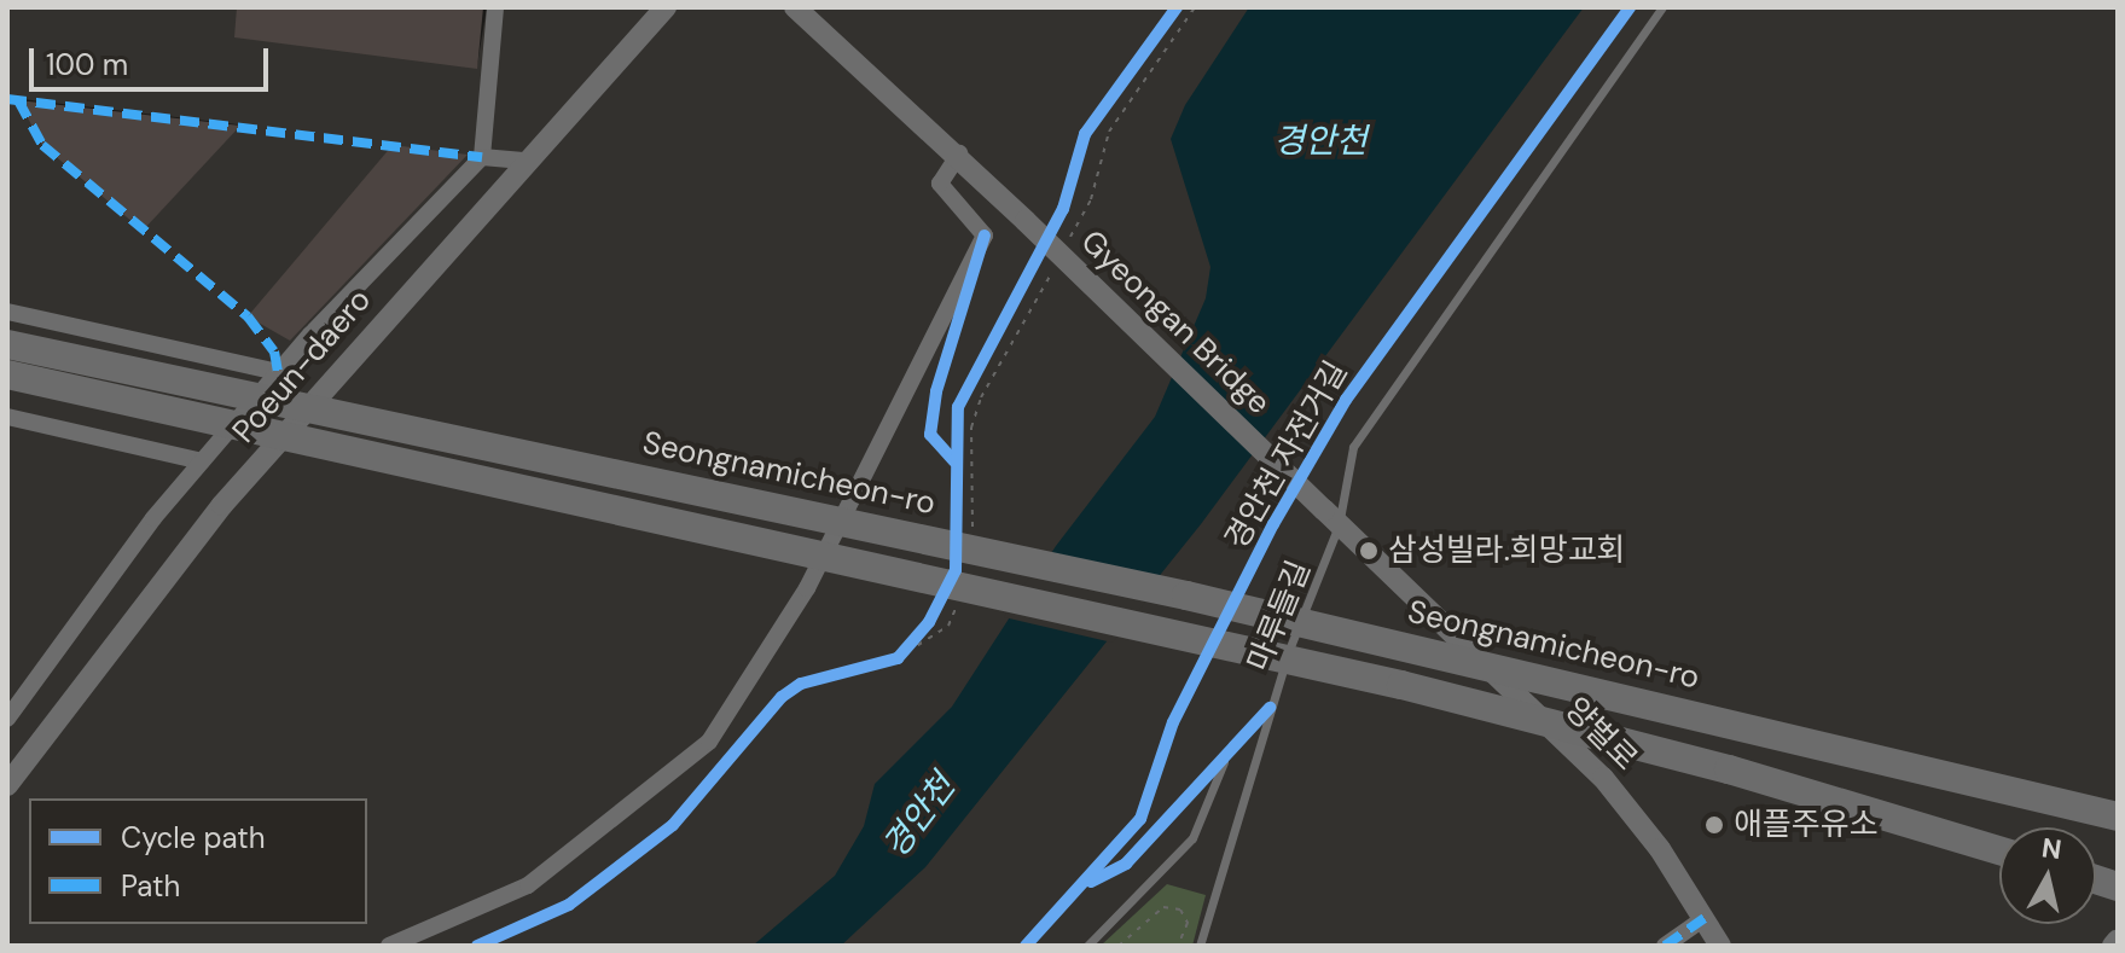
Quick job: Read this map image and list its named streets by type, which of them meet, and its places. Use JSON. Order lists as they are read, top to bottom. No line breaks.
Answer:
{"streets":{"highway":["Seongnamicheon-ro"],"street":["Gyeongan Bridge","Poeun-daero","양벌로"],"lane":["마루들길"],"cycle path":["경안천 자전거길"]},"crossings":[["Gyeongan Bridge","마루들길"],["Gyeongan Bridge","양벌로"],["마루들길","양벌로"]],"water":["경안천"],"places":["삼성빌라.희망교회","애플주유소"],"legend":["Cycle path","Path"],"scale_bar":"100 m","north":"top"}
